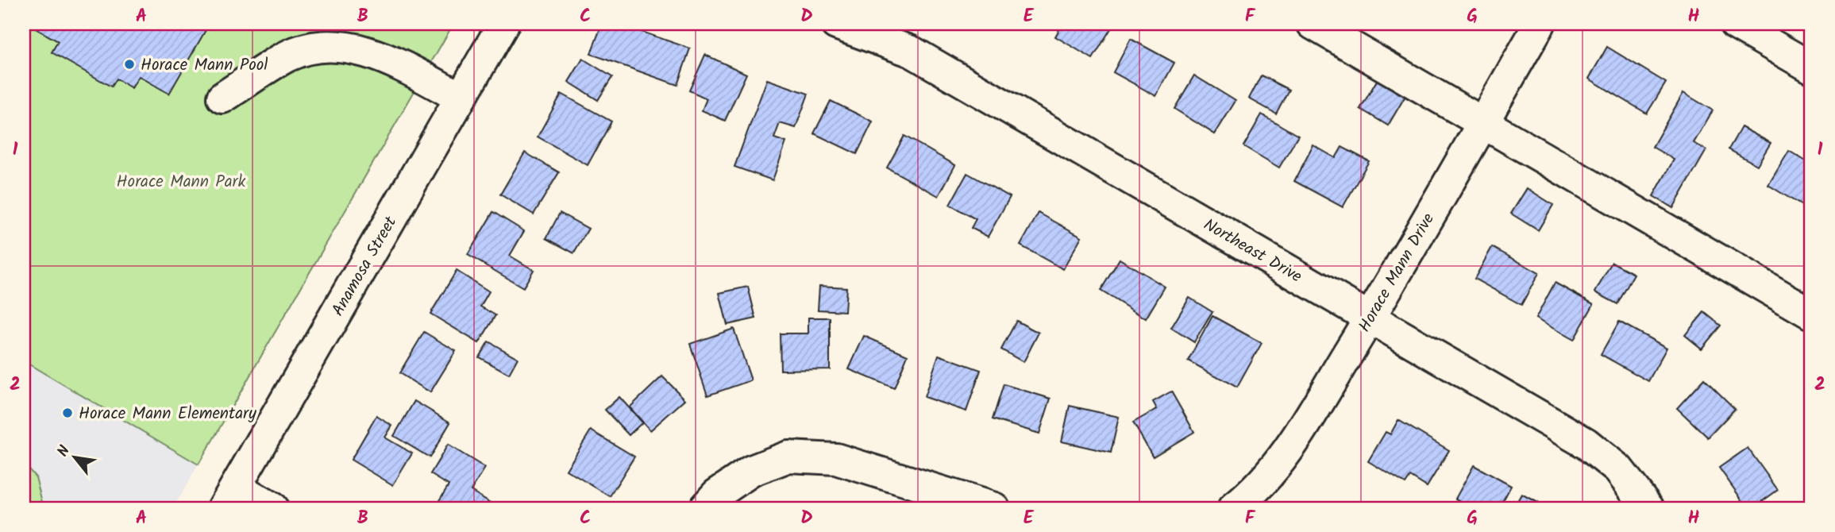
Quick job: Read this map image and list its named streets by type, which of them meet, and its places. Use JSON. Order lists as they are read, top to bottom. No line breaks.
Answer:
{"streets":{"street":["Northeast Drive","Anamosa Street","Horace Mann Drive"]},"crossings":[["Northeast Drive","Horace Mann Drive"]],"parks":["Horace Mann Park"],"places":["Horace Mann Pool","Horace Mann Elementary"],"north":"top left","grid":{"columns":["A","B","C","D","E","F","G","H"],"rows":["1","2"]}}
